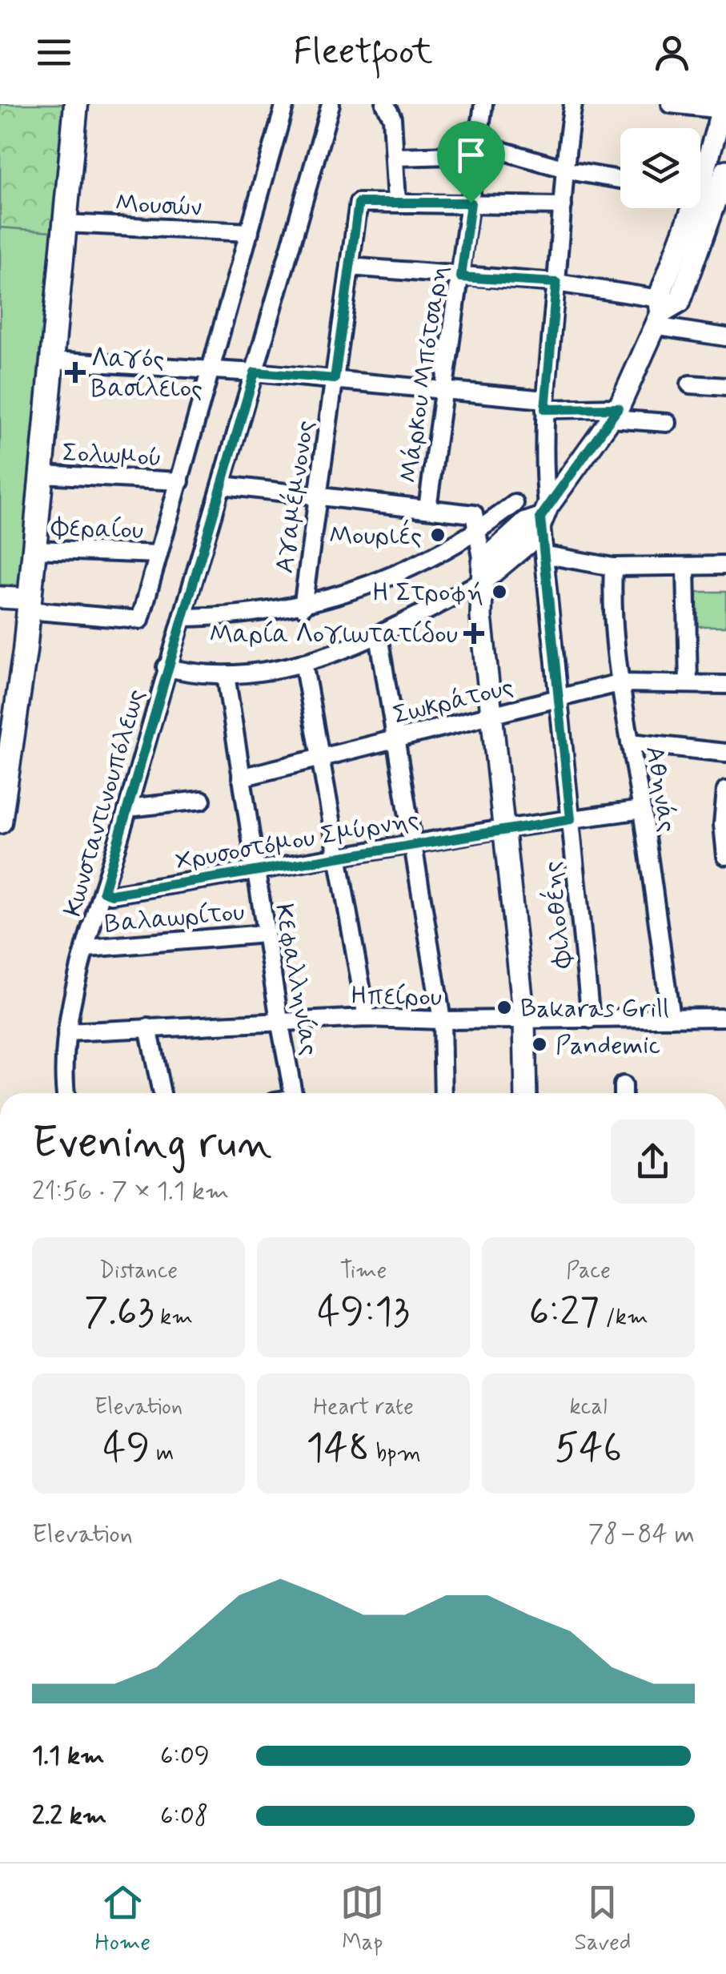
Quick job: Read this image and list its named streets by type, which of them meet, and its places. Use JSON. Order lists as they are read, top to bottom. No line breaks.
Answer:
{"streets":{"street":["Μουσών","Μάρκου Μπότσαρη","Σολωμού","Αγαμέμνονος","Φεραίου","Σωκράτους","Αθηνάς","Κωνσταντινουπόλεως","Χρυσοστόμου Σμύρνης","Φιλοθέης","Βαλαωρίτου","Κεφαλληνίας","Ηπείρου"]},"crossings":[["Σωκράτους","Αθηνάς"],["Σωκράτους","Φιλοθέης"],["Σωκράτους","Κεφαλληνίας"],["Αθηνάς","Χρυσοστόμου Σμύρνης"],["Αθηνάς","Ηπείρου"],["Κωνσταντινουπόλεως","Χρυσοστόμου Σμύρνης"],["Κωνσταντινουπόλεως","Βαλαωρίτου"],["Κωνσταντινουπόλεως","Ηπείρου"],["Χρυσοστόμου Σμύρνης","Φιλοθέης"],["Χρυσοστόμου Σμύρνης","Κεφαλληνίας"],["Φιλοθέης","Ηπείρου"],["Βαλαωρίτου","Κεφαλληνίας"],["Κεφαλληνίας","Ηπείρου"]],"places":{"health":["Λαγός Βασίλειος","Μαρία Λογιωτατίδου"],"other":["Μουριές","Η Στροφή","Bakaras Grill","Pandemic"]},"page":{"header":"Fleetfoot","heading":["Evening run","21:56 · 7 × 1.1 km"],"stats":[["Distance","7.63 km"],["Time","49:13"],["Pace","6:27 /km"],["Elevation","49 m"],["Heart rate","148 bpm"],["kcal","546"]],"chart":["Elevation","78–84 m"],"list":[{"name":"1.1 km","note":"6:09"},{"name":"2.2 km","note":"6:08"}],"tabs":["Home","Map","Saved"]}}
